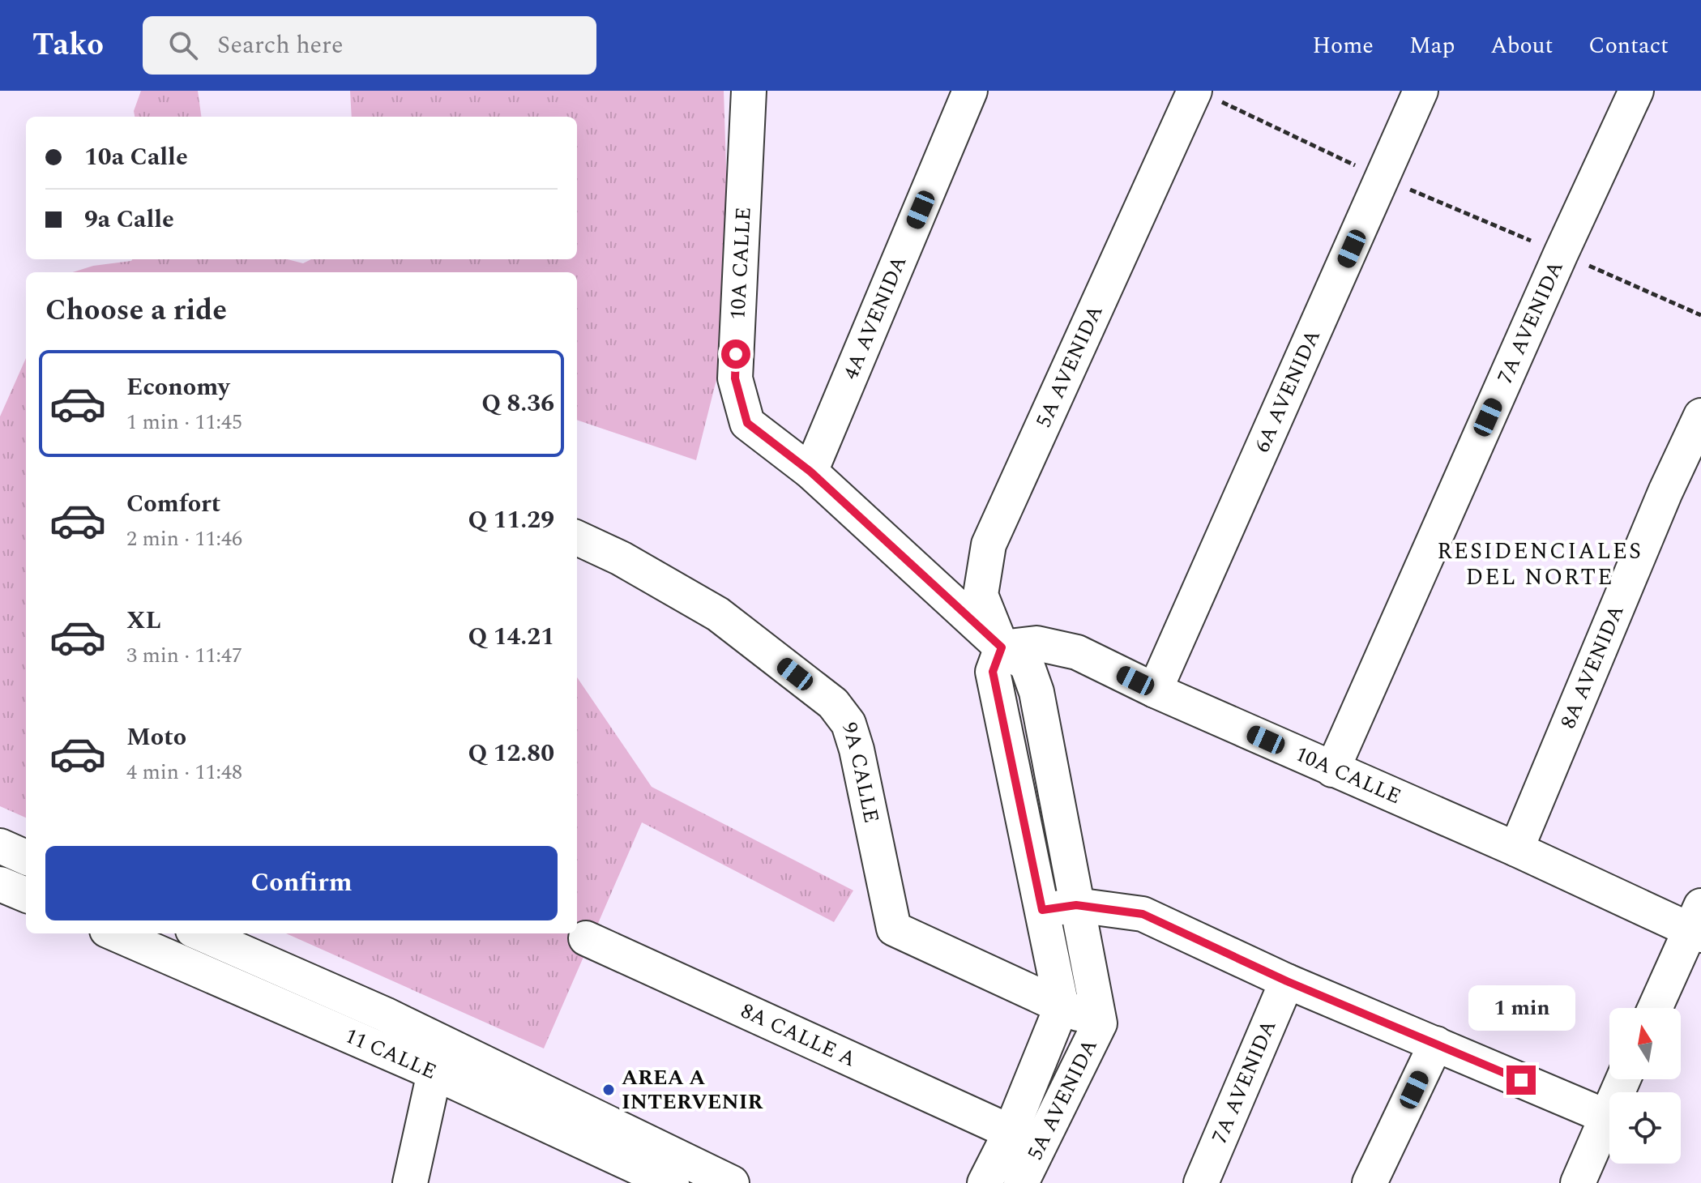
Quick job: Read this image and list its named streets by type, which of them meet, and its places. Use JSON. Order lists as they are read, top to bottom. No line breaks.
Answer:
{"streets":{"street":["10A CALLE","4A AVENIDA","7A AVENIDA","5A AVENIDA","6A AVENIDA","8A AVENIDA","9A CALLE","8A CALLE A","11 CALLE"]},"crossings":[["10A CALLE","4A AVENIDA"],["10A CALLE","7A AVENIDA"],["10A CALLE","5A AVENIDA"],["10A CALLE","6A AVENIDA"],["10A CALLE","8A AVENIDA"],["5A AVENIDA","9A CALLE"],["5A AVENIDA","8A CALLE A"]],"districts":["RESIDENCIALES DEL NORTE"],"places":["AREA A INTERVENIR"],"north":"top","page":{"header":"Tako","search":"Search here","nav":["Home","Map","About","Contact"],"banner":["10a Calle","9a Calle"],"heading":"Choose a ride","list":[{"name":"Economy","note":"1 min · 11:45","value":"Q 8.36"},{"name":"Comfort","note":"2 min · 11:46","value":"Q 11.29"},{"name":"XL","note":"3 min · 11:47","value":"Q 14.21"},{"name":"Moto","note":"4 min · 11:48","value":"Q 12.80"}],"buttons":"Confirm","bubble":"1 min"}}
